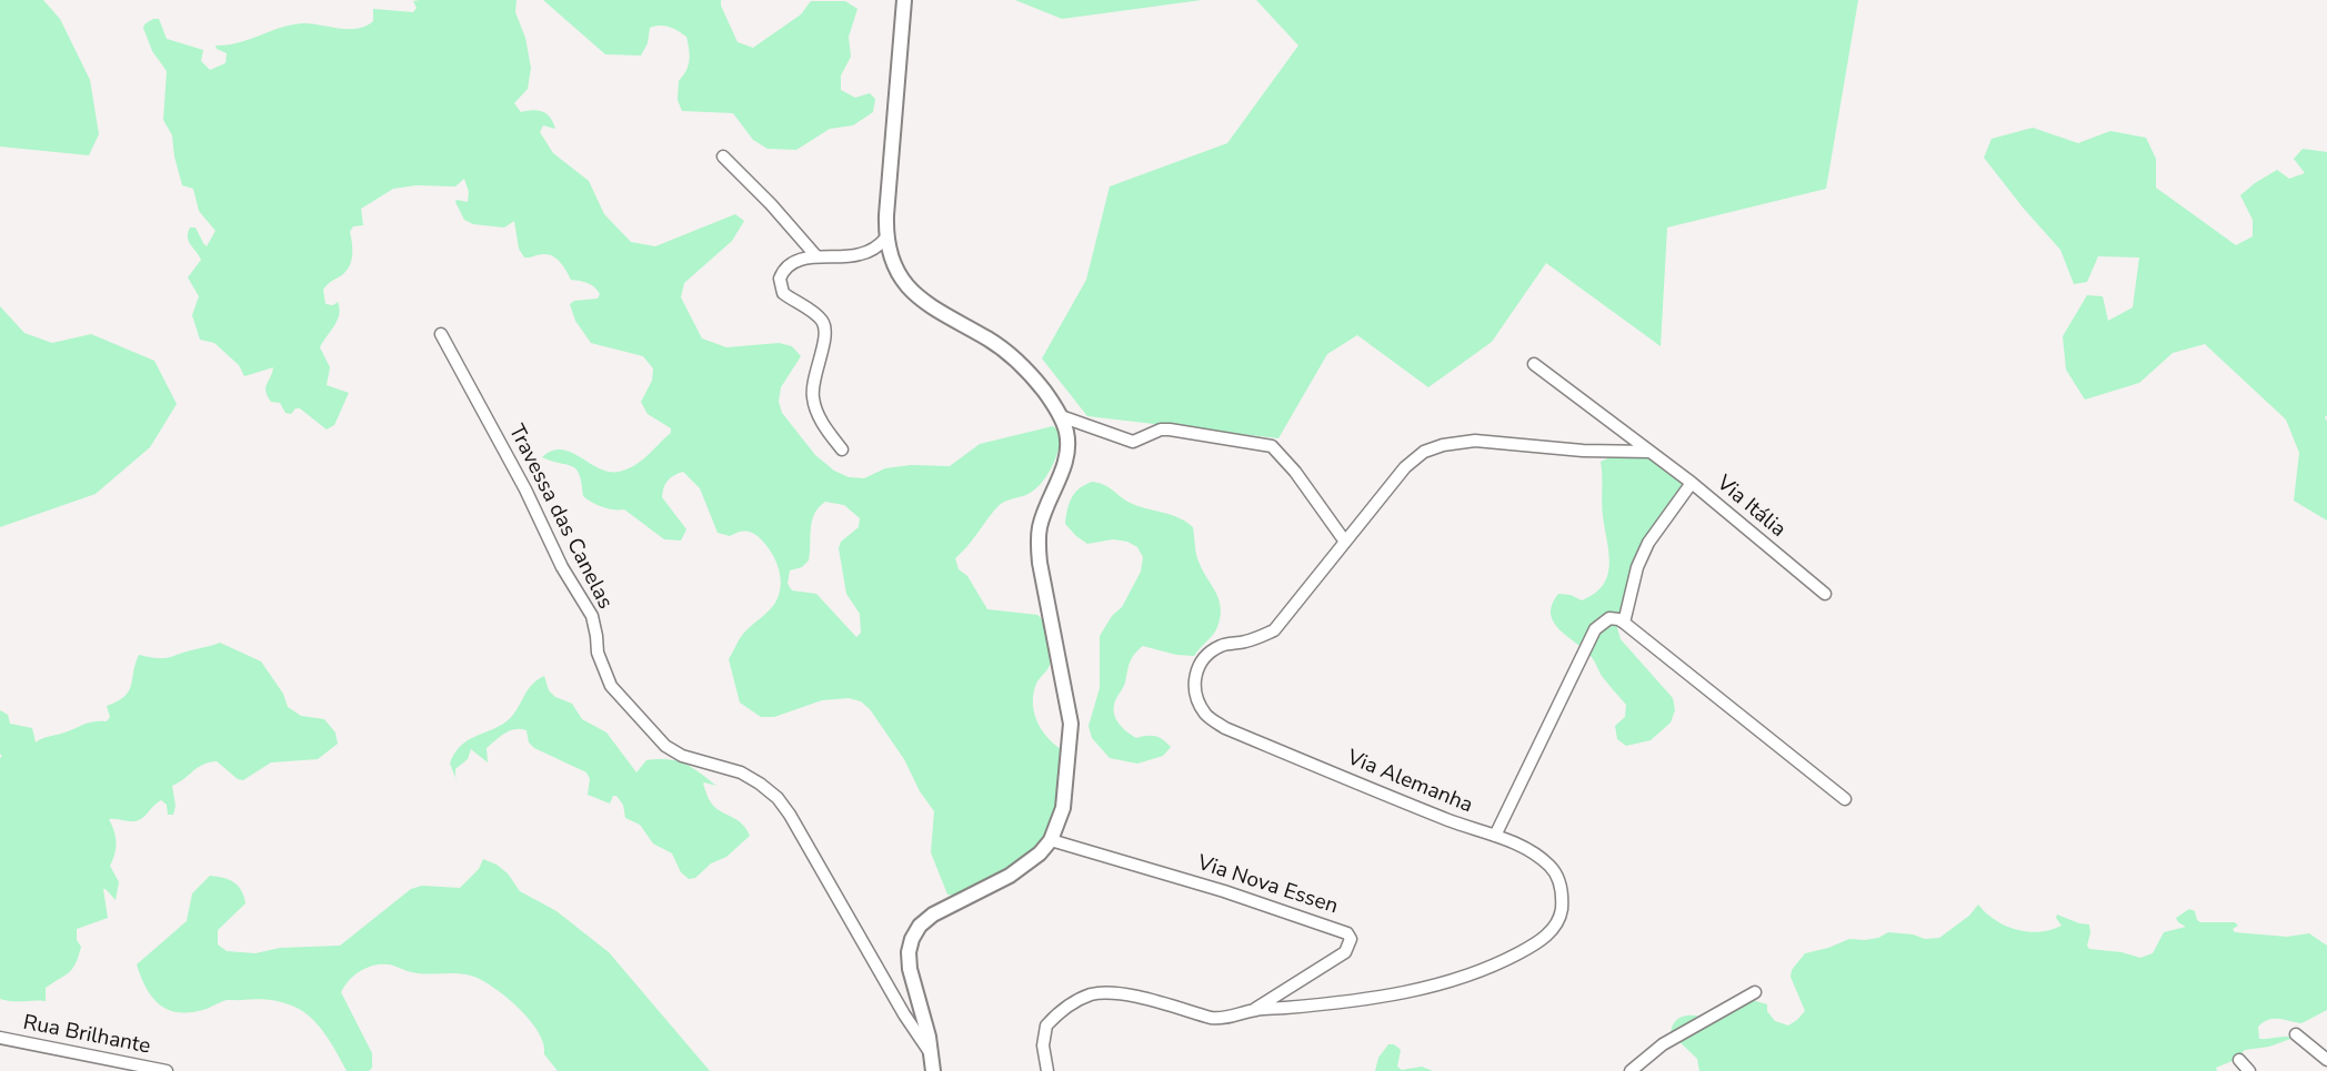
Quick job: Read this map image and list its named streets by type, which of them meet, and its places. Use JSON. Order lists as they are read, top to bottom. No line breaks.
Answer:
{"streets":{"street":["Via Itália","Travessa das Canelas","Via Alemanha","Via Nova Essen","Rua Brilhante"]},"crossings":[["Via Itália","Via Alemanha"],["Via Alemanha","Via Nova Essen"]]}
